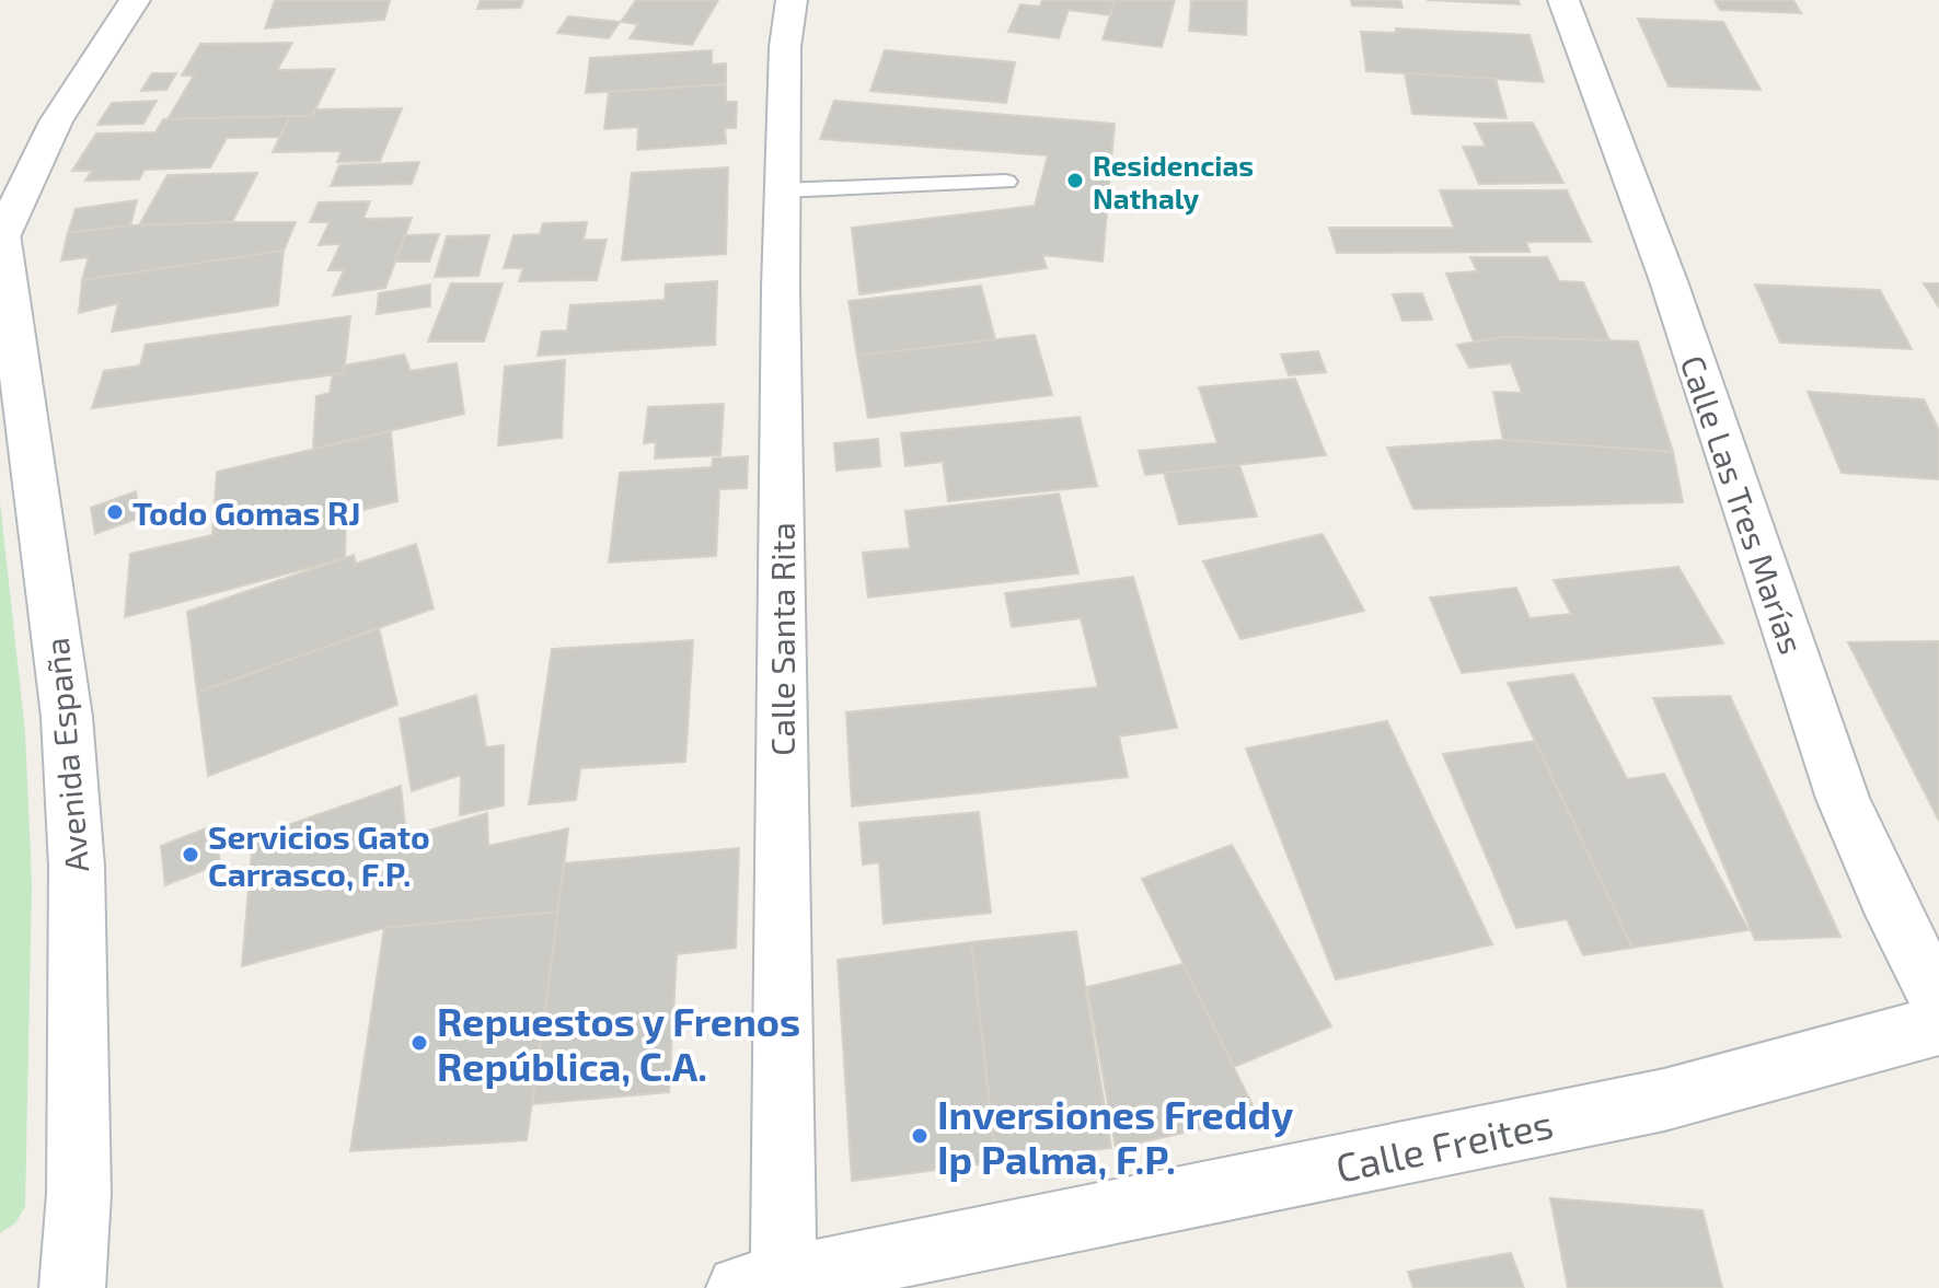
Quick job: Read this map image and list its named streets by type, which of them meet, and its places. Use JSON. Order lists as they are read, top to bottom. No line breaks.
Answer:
{"streets":{"street":["Calle Las Tres Marías","Calle Santa Rita","Avenida España","Calle Freites"]},"crossings":[["Calle Santa Rita","Calle Freites"]],"places":["Residencias Nathaly","Todo Gomas RJ","Servicios Gato Carrasco, F.P.","Repuestos y Frenos República, C.A.","Inversiones Freddy Ip Palma, F.P."]}
